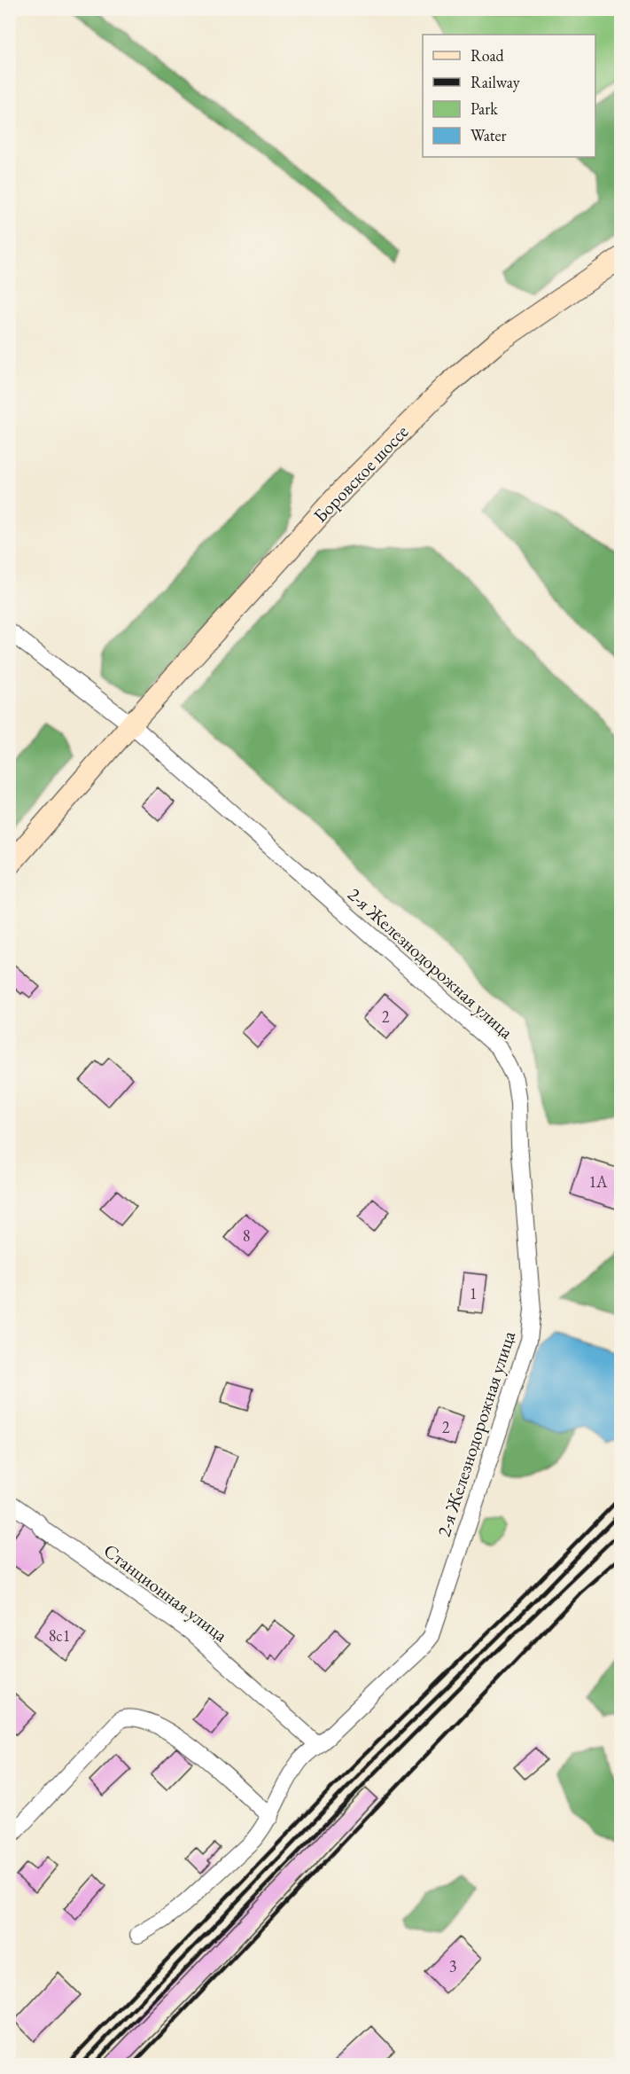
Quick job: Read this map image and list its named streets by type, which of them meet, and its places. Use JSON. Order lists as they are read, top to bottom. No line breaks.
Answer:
{"streets":{"main road":["Боровское шоссе"],"street":["2-я Железнодорожная улица","Станционная улица"]},"crossings":[["Боровское шоссе","2-я Железнодорожная улица"],["2-я Железнодорожная улица","Станционная улица"]],"house_numbers":["2","1А","8","1","2","8с1","3"],"legend":["Road","Railway","Park","Water"]}
